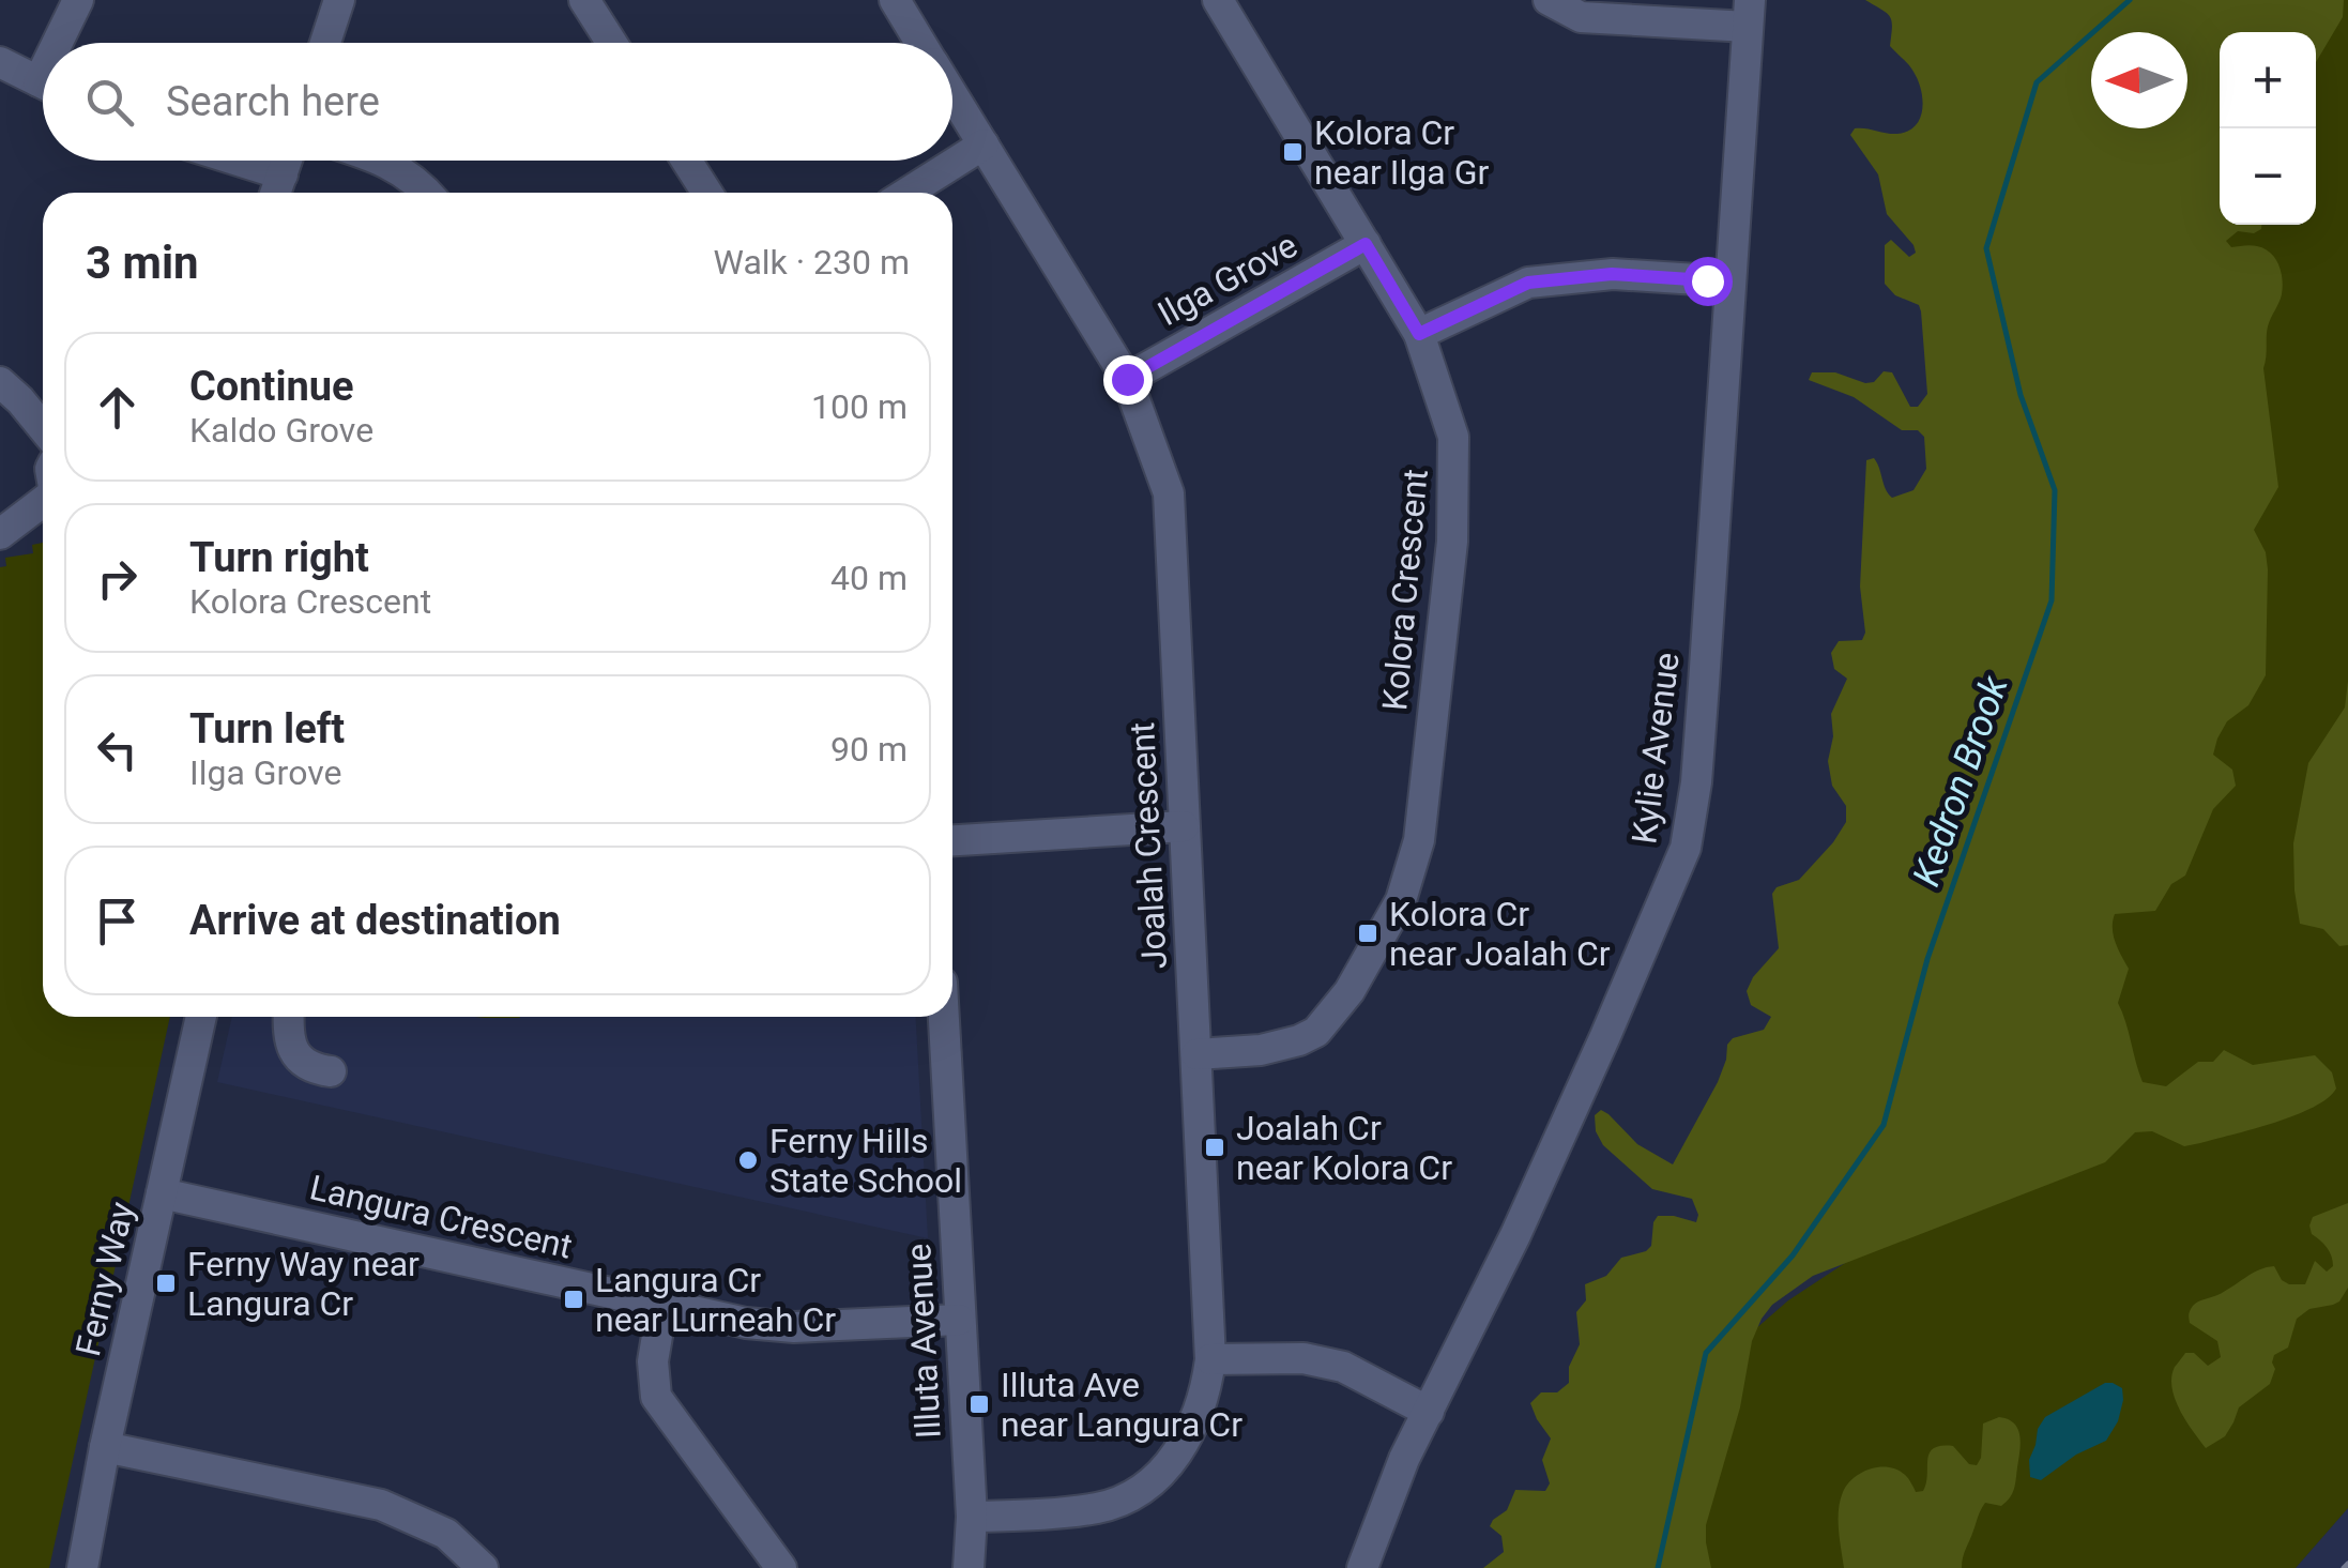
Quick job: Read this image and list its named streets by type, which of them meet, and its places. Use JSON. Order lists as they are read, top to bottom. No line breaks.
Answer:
{"streets":{"street":["Ilga Grove","Kolora Crescent","Kylie Avenue","Joalah Crescent","Langura Crescent","Ferny Way","Illuta Avenue"]},"crossings":[["Ilga Grove","Kolora Crescent"],["Ilga Grove","Joalah Crescent"],["Kolora Crescent","Joalah Crescent"],["Joalah Crescent","Illuta Avenue"],["Langura Crescent","Ferny Way"],["Langura Crescent","Illuta Avenue"]],"water":["Kedron Brook"],"places":{"transit":["Kolora Cr near Ilga Gr","Kolora Cr near Joalah Cr","Joalah Cr near Kolora Cr","Ferny Way near Langura Cr","Langura Cr near Lurneah Cr","Illuta Ave near Langura Cr"],"other":["Ferny Hills State School"]},"north":"left","page":{"map_buttons":["+","−"],"search":"Search here","heading":["3 min","Walk · 230 m"],"list":[["Continue","Kaldo Grove","100 m"],["Turn right","Kolora Crescent","40 m"],["Turn left","Ilga Grove","90 m"],"Arrive at destination"]}}
